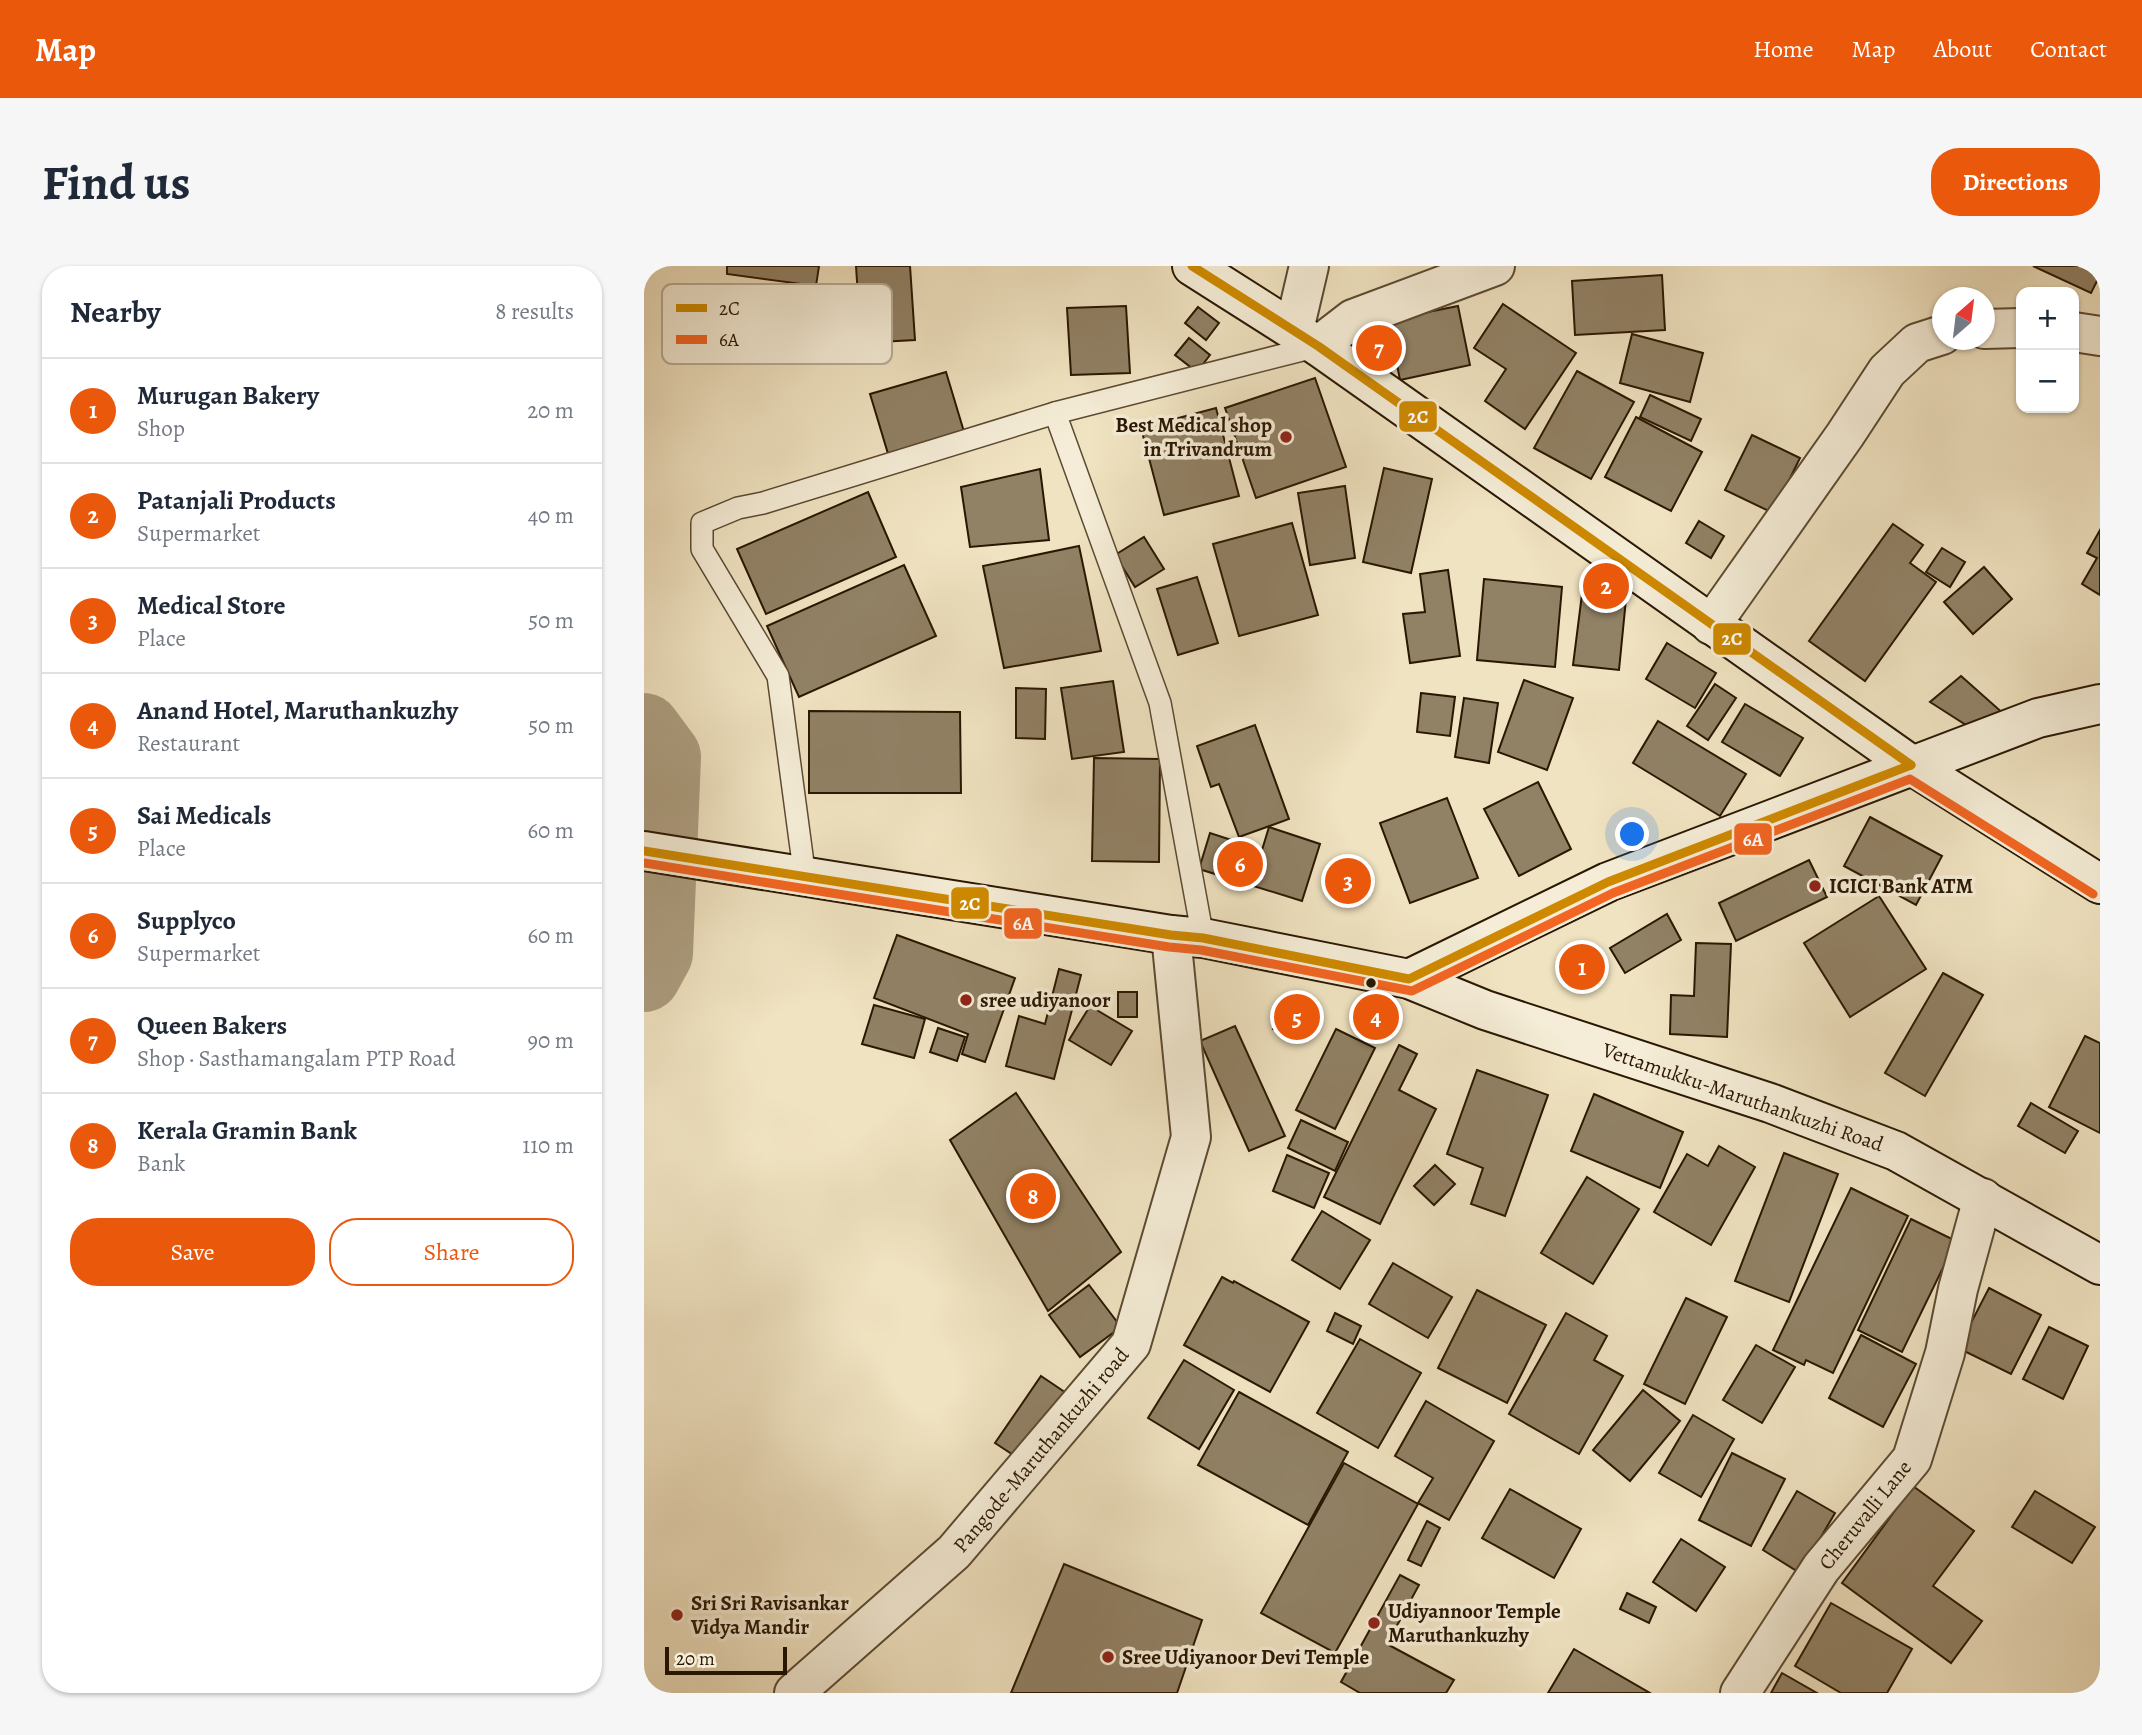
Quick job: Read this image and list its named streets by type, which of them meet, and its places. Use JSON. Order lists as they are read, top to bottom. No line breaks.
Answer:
{"streets":{"main road":["Vettamukku-Maruthankuzhi Road","Pangode-Maruthankuzhi road","Cheruvalli Lane"]},"crossings":[["Vettamukku-Maruthankuzhi Road","Pangode-Maruthankuzhi road"],["Vettamukku-Maruthankuzhi Road","Cheruvalli Lane"]],"places":["Best Medical shop in Trivandrum","ICICI Bank ATM","sree udiyanoor","Sri Sri Ravisankar Vidya Mandir","Udiyannoor Temple Maruthankuzhy","Sree Udiyanoor Devi Temple"],"lines":["transit line 2C","transit line 6A"],"legend":["2C","6A"],"scale_bar":"20 m","north":"top right","page":{"header":"Map","nav":["Home","Map","About","Contact"],"buttons":["Directions",["Save","Share"]],"title":"Find us","heading":["Nearby","8 results"],"map_buttons":["+","−"],"pins":["7","2","6","3","1","4","5","8"],"list":[{"mark":"1","name":"Murugan Bakery","note":"Shop","value":"20 m"},{"mark":"2","name":"Patanjali Products","note":"Supermarket","value":"40 m"},{"mark":"3","name":"Medical Store","note":"Place","value":"50 m"},{"mark":"4","name":"Anand Hotel, Maruthankuzhy","note":"Restaurant","value":"50 m"},{"mark":"5","name":"Sai Medicals","note":"Place","value":"60 m"},{"mark":"6","name":"Supplyco","note":"Supermarket","value":"60 m"},{"mark":"7","name":"Queen Bakers","note":"Shop · Sasthamangalam PTP Road","value":"90 m"},{"mark":"8","name":"Kerala Gramin Bank","note":"Bank","value":"110 m"}],"scale":"20 m"}}
